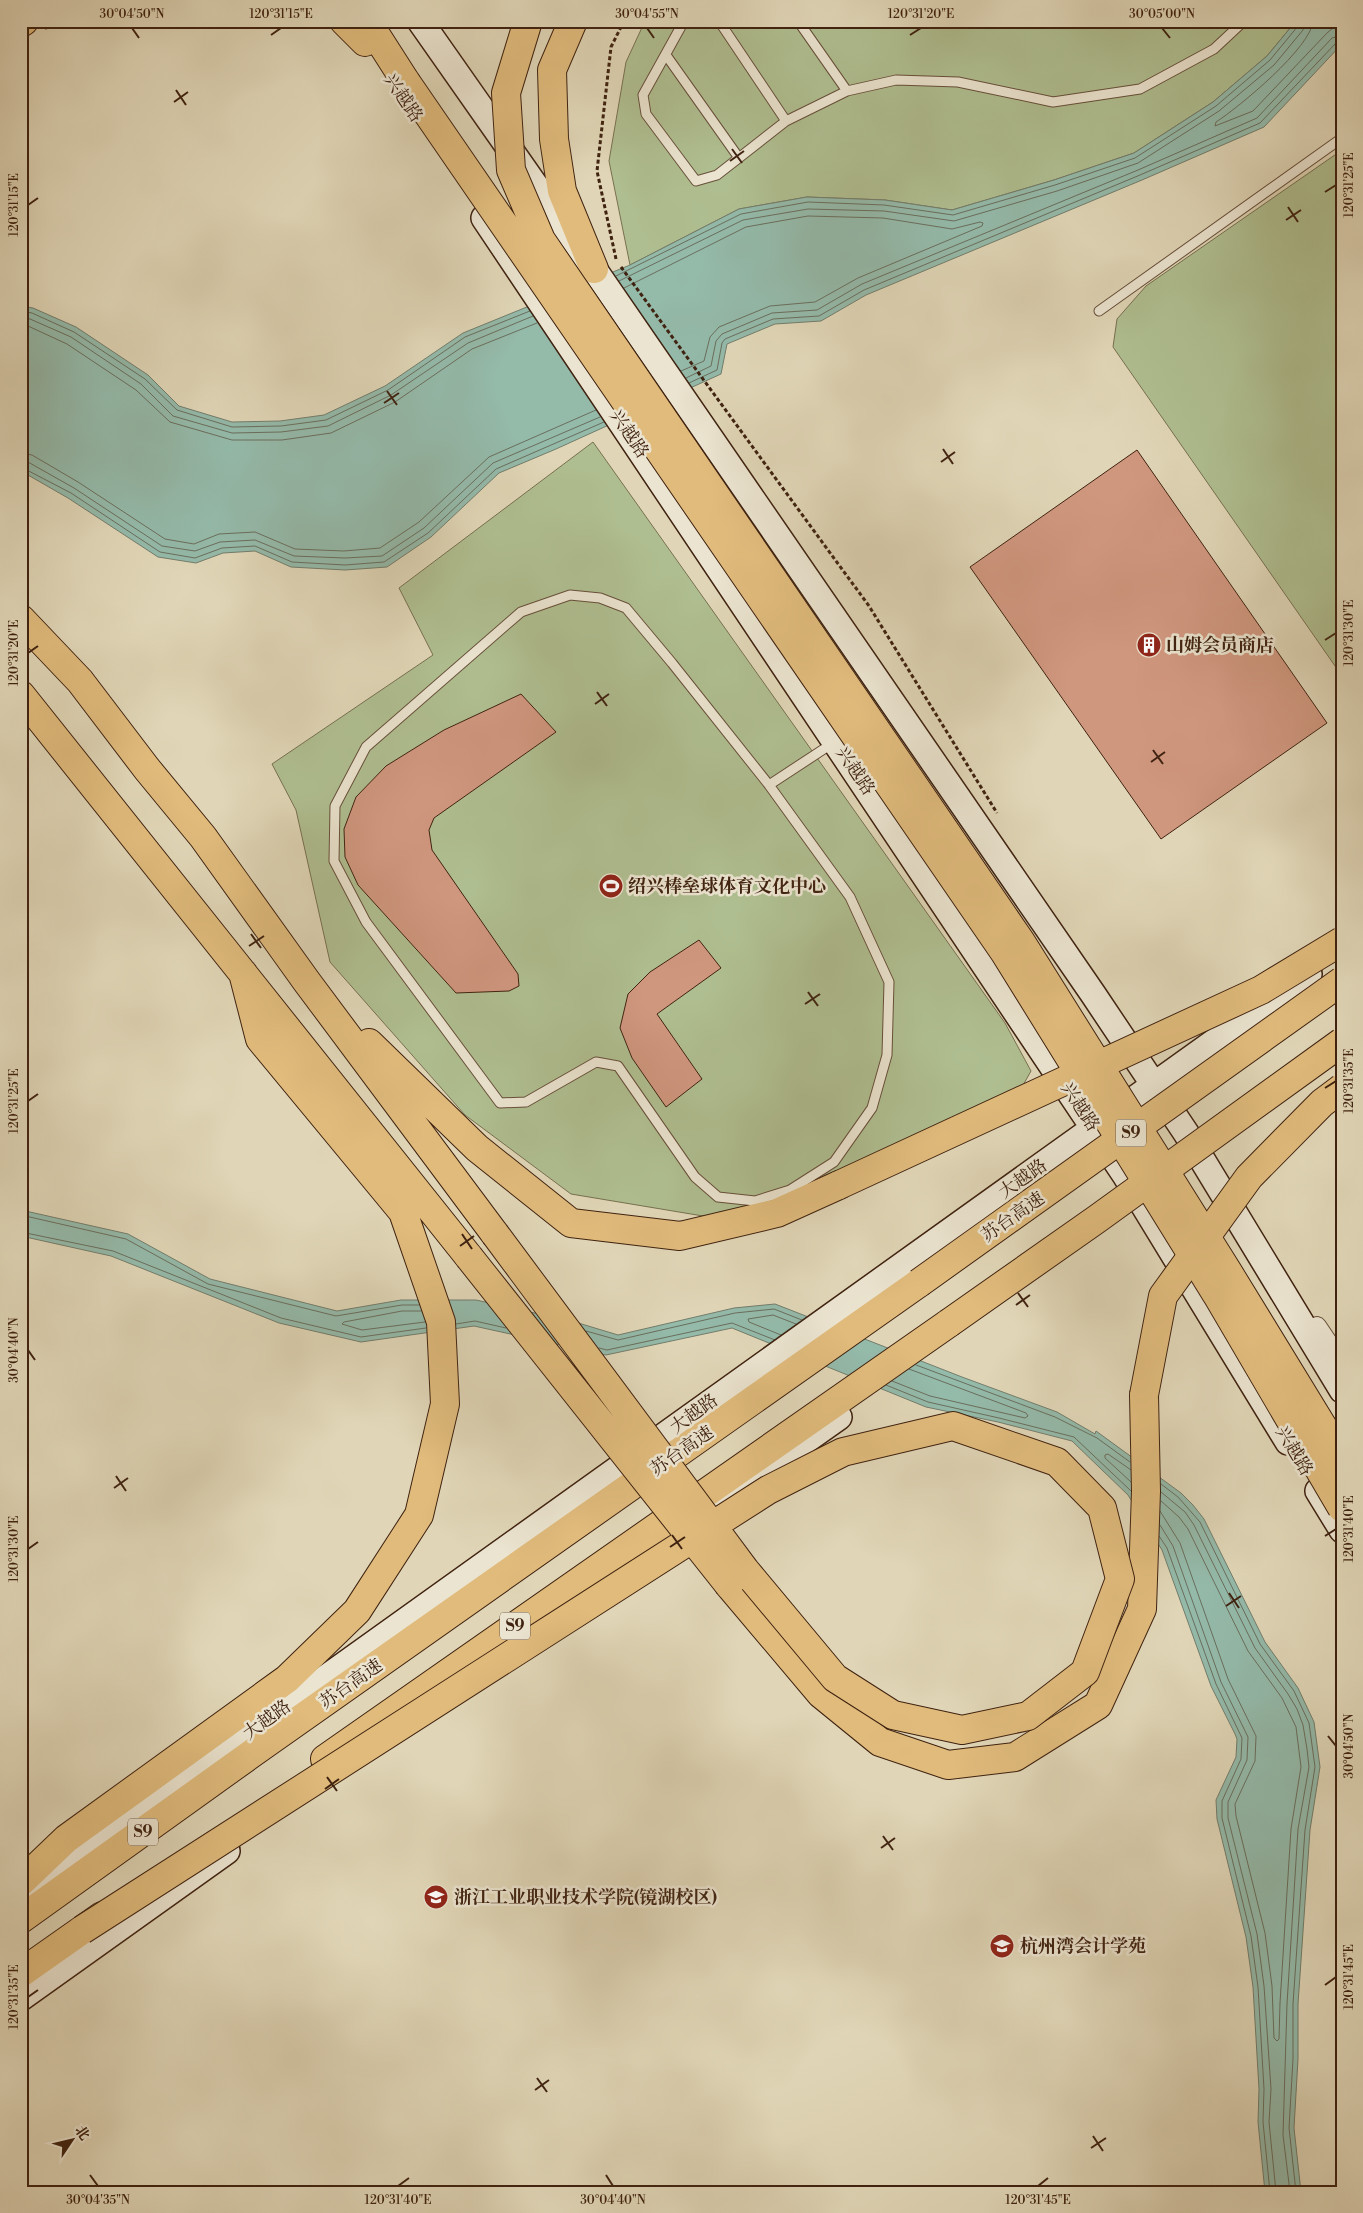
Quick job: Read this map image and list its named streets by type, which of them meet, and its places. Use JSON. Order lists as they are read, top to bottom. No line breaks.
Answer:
{"streets":{"highway":["S9","苏台高速"],"main road":["兴越路","大越路"]},"crossings":[["兴越路","大越路"]],"places":{"building":["山姆会员商店"],"sports":["绍兴棒垒球体育文化中心"],"school or university":["浙江工业职业技术学院(镜湖校区)","杭州湾会计学苑"]},"north":"top right","coordinates":["30°04'50\"N","120°31'15\"E","30°04'55\"N","120°31'20\"E","30°05'00\"N","120°31'25\"E","120°31'30\"E","120°31'35\"E","30°04'40\"N","120°31'40\"E","120°31'45\"E","30°04'35\"N"]}
